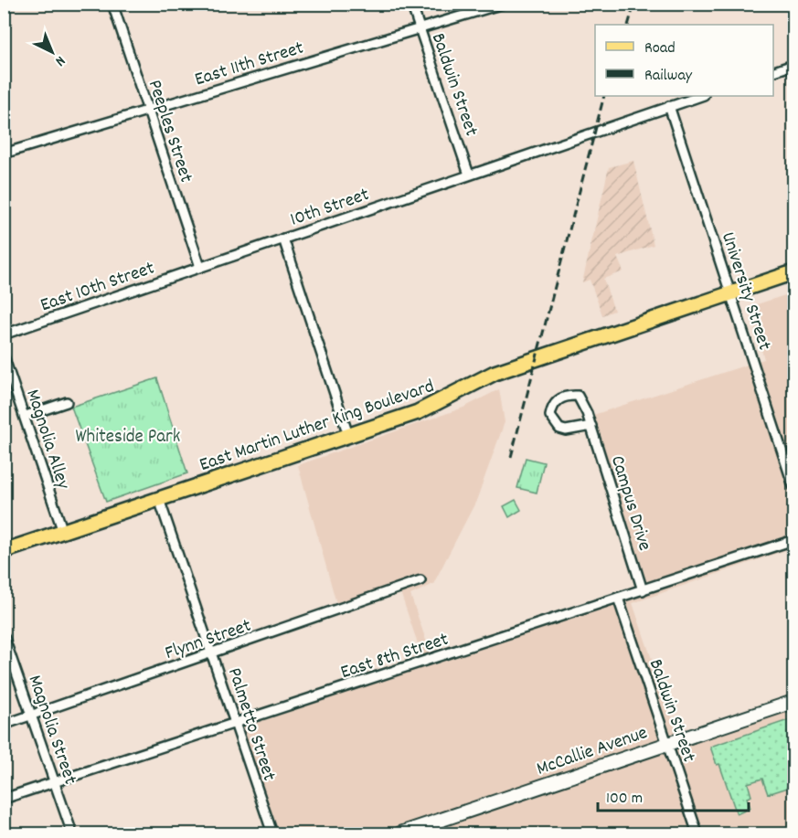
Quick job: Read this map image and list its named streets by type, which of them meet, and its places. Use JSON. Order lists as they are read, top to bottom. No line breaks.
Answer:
{"streets":{"main road":["East Martin Luther King Boulevard","McCallie Avenue"],"street":["East 11th Street","Baldwin Street","Peeples Street","10th Street","East 10th Street","University Street","Magnolia Alley","Campus Drive","Flynn Street","East 8th Street","Palmetto Street","Magnolia Street"]},"crossings":[["East 11th Street","Baldwin Street"],["East 11th Street","Peeples Street"],["Baldwin Street","10th Street"],["Baldwin Street","East 8th Street"],["Baldwin Street","McCallie Avenue"],["Peeples Street","10th Street"],["Peeples Street","East 10th Street"],["10th Street","East 10th Street"],["University Street","East Martin Luther King Boulevard"],["East Martin Luther King Boulevard","Magnolia Alley"],["East Martin Luther King Boulevard","Palmetto Street"],["Campus Drive","East 8th Street"],["Flynn Street","Palmetto Street"],["Flynn Street","Magnolia Street"],["East 8th Street","Palmetto Street"],["East 8th Street","Magnolia Street"]],"parks":["Whiteside Park"],"legend":["Road","Railway"],"scale_bar":"100 m","north":"bottom right"}
